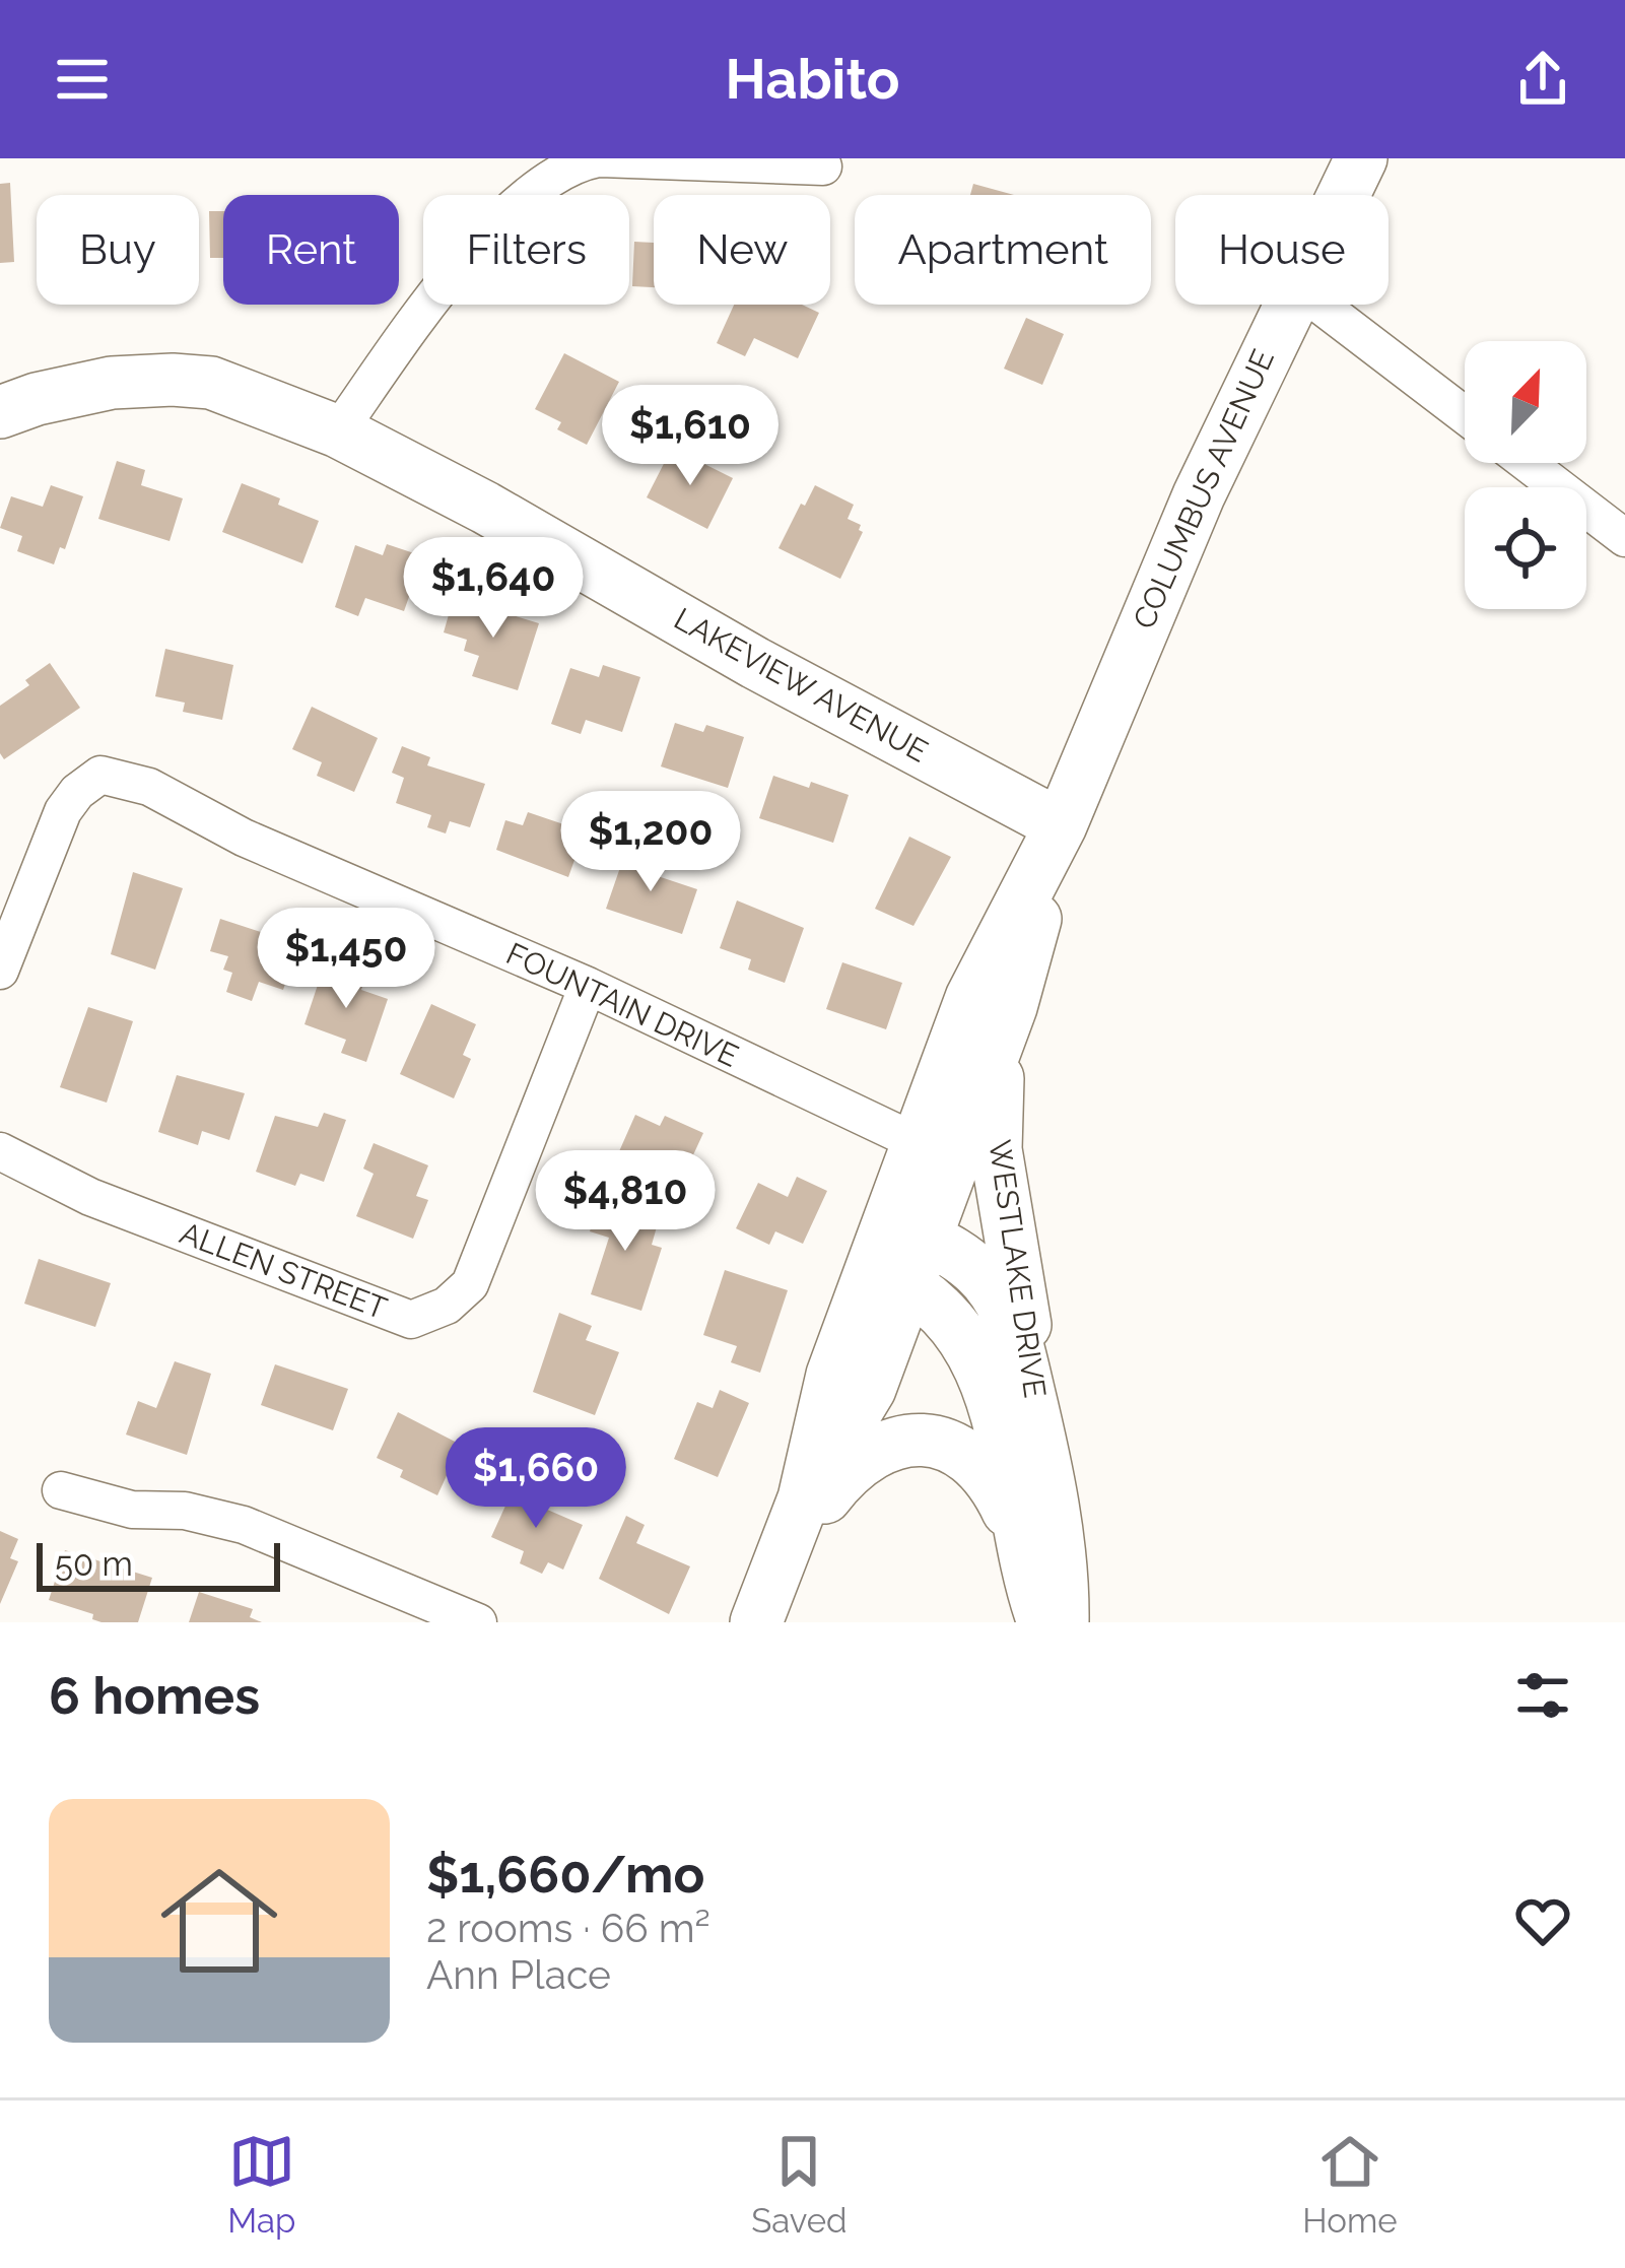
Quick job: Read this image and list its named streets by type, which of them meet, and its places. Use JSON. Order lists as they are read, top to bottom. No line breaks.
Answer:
{"streets":{"street":["COLUMBUS AVENUE","LAKEVIEW AVENUE","FOUNTAIN DRIVE","WESTLAKE DRIVE","ALLEN STREET"]},"crossings":[["COLUMBUS AVENUE","LAKEVIEW AVENUE"],["COLUMBUS AVENUE","FOUNTAIN DRIVE"],["COLUMBUS AVENUE","WESTLAKE DRIVE"],["FOUNTAIN DRIVE","ALLEN STREET"]],"scale_bar":"50 m","north":"top right","page":{"header":"Habito","chip":["Buy","Rent","Filters","New","Apartment","House"],"price":["$1,610","$1,640","$1,200","$1,450","$4,810","$1,660"],"scale":"50 m","heading":"6 homes","list":[{"name":"$1,660/mo","note":"2 rooms · 66 m² · Ann Place"}],"tabs":["Map","Saved","Home"]}}
